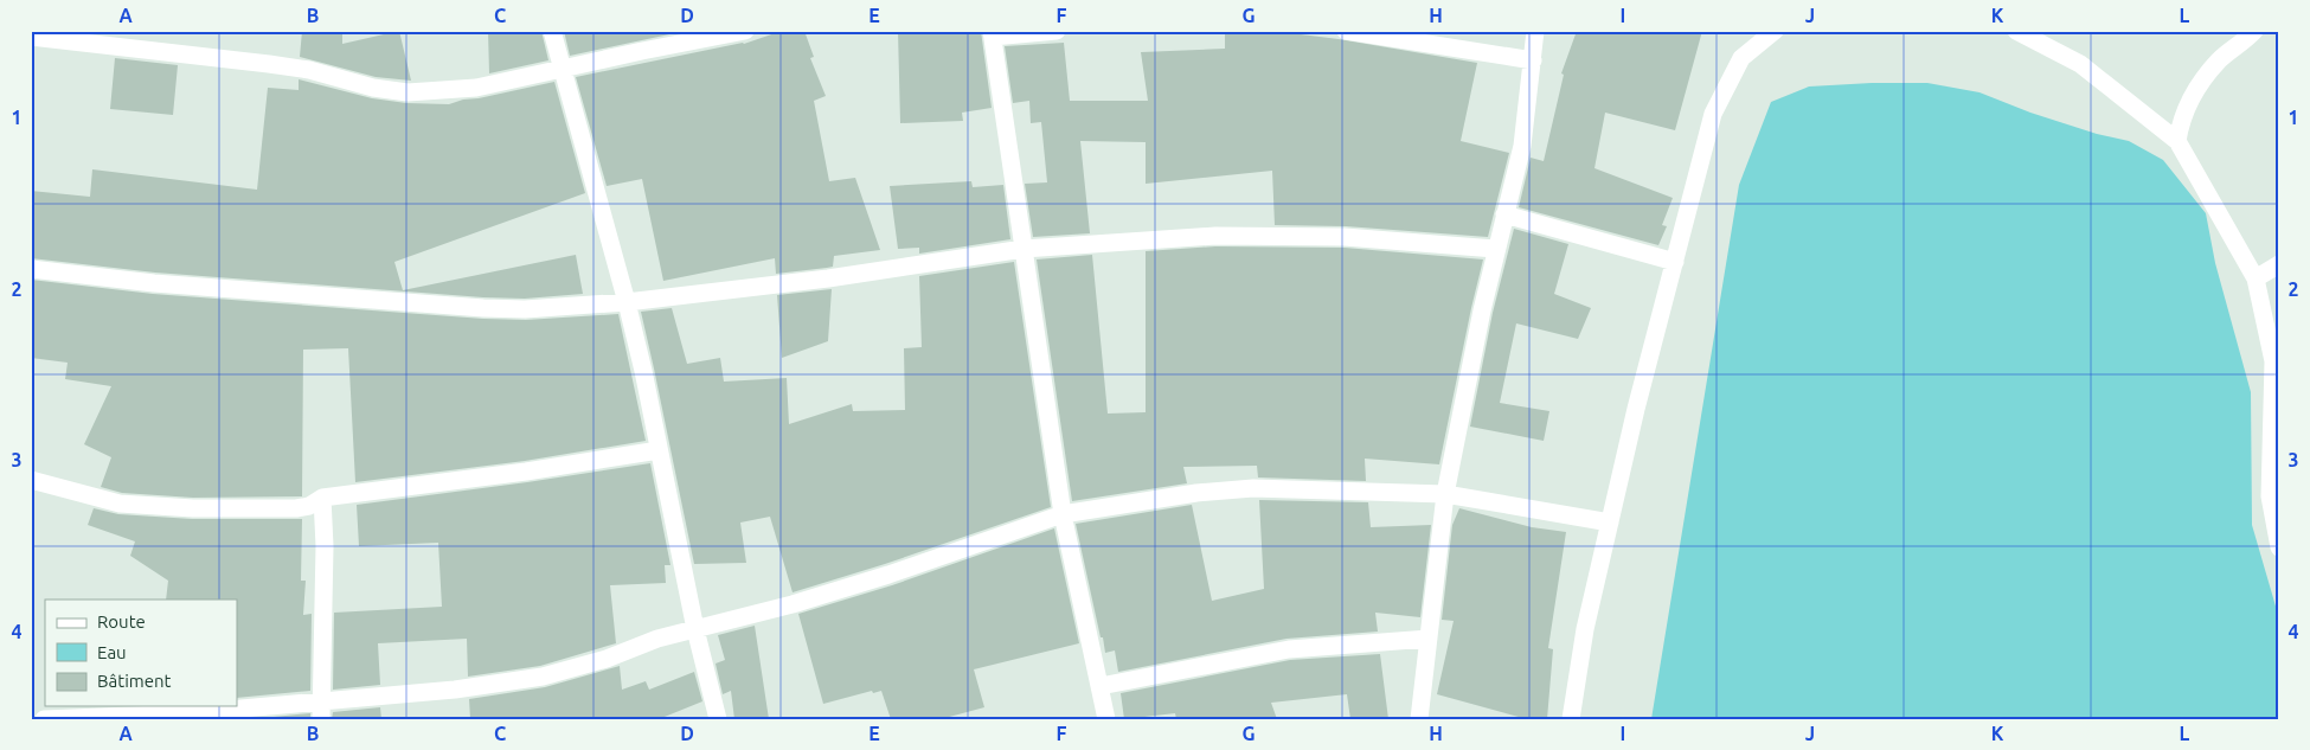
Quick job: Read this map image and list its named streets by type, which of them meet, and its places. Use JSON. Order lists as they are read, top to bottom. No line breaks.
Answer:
{"legend":["Route","Eau","Bâtiment"],"grid":{"columns":["A","B","C","D","E","F","G","H","I","J","K","L"],"rows":["1","2","3","4"]}}
